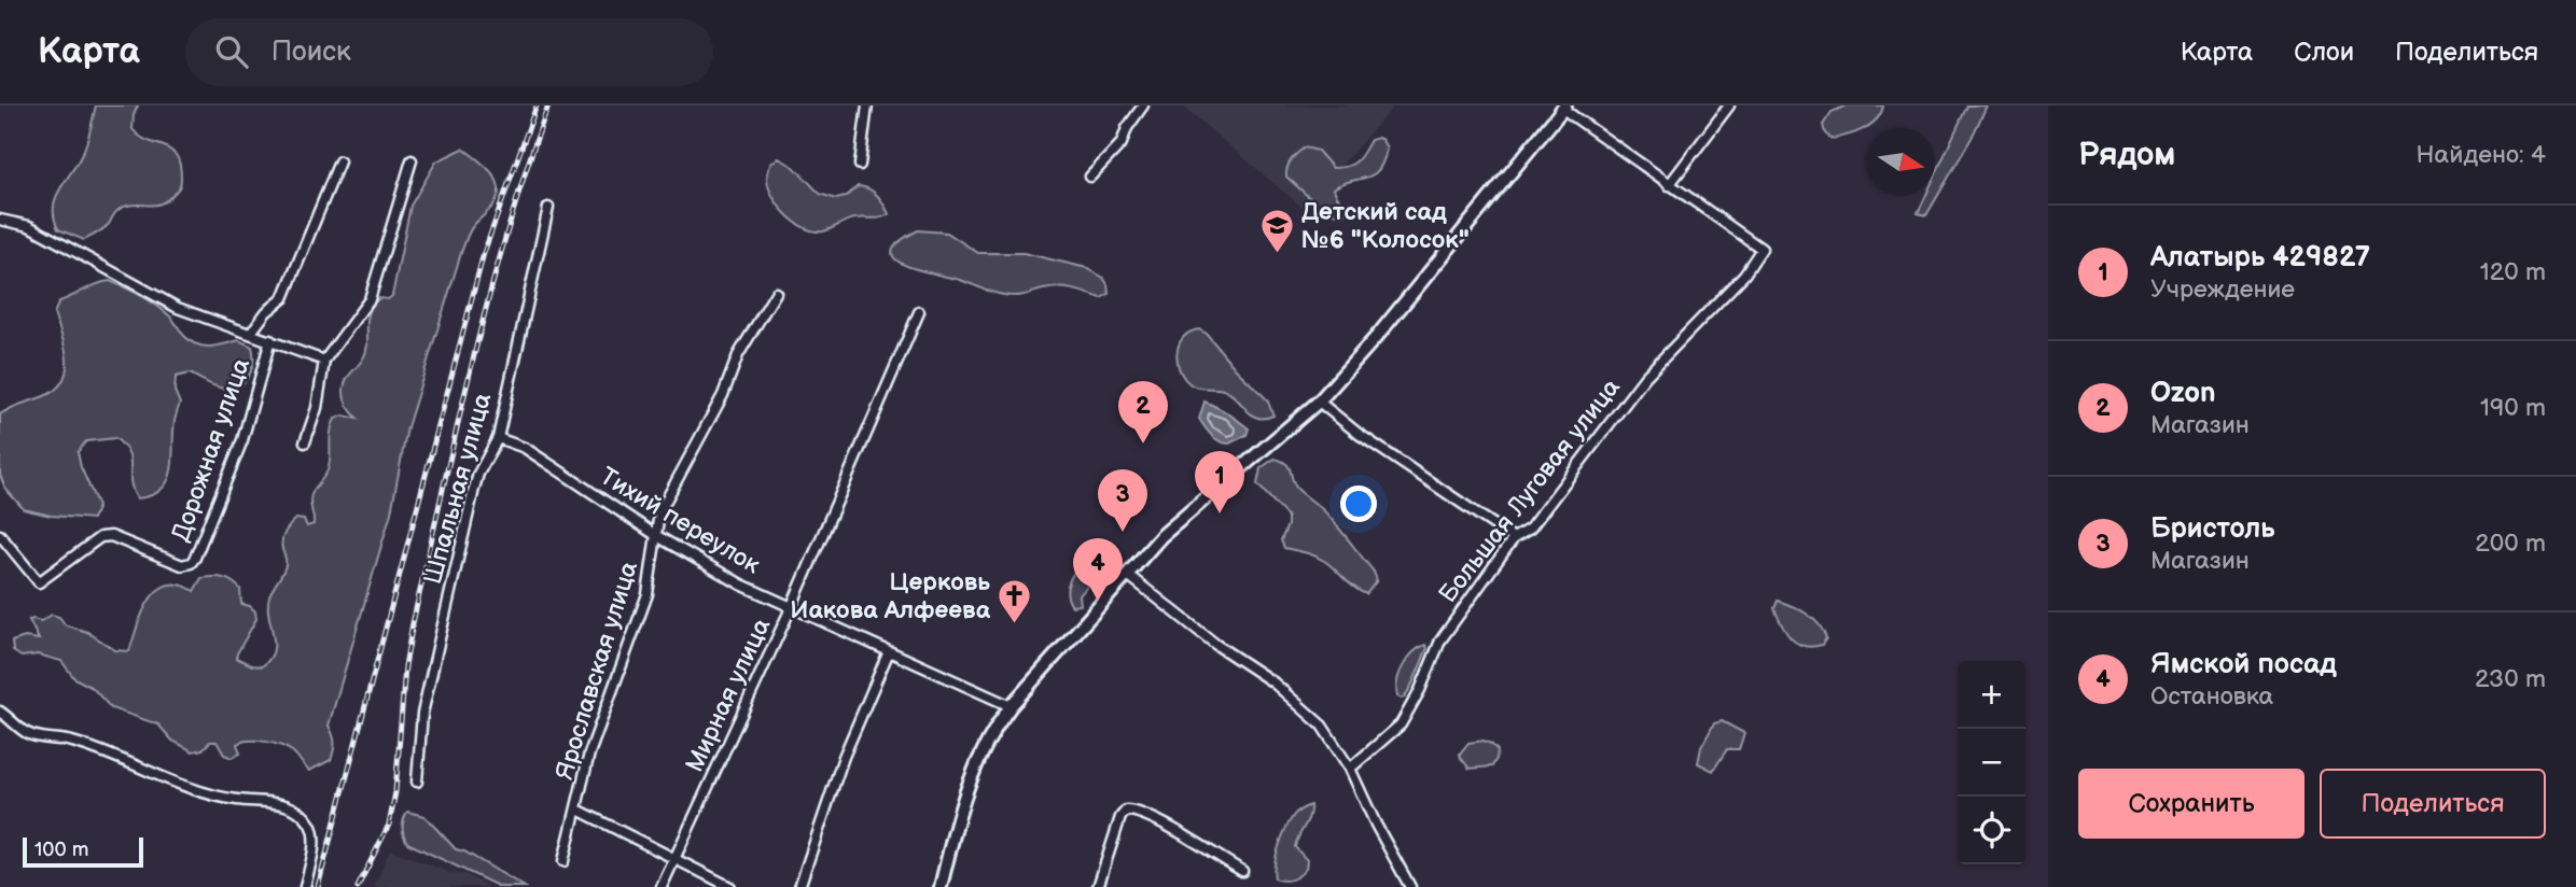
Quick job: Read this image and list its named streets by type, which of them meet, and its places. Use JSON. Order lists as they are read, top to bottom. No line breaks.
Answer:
{"streets":{"street":["Дорожная улица","Шпальная улица","Большая Луговая улица","Тихий переулок","Ярославская улица","Мирная улица"]},"crossings":[["Шпальная улица","Тихий переулок"],["Тихий переулок","Ярославская улица"],["Тихий переулок","Мирная улица"]],"places":{"school or university":["Детский сад №6 \"Колосок\""],"church":["Церковь Иакова Алфеева"]},"scale_bar":"100 m","north":"right","page":{"header":"Карта","search":"Поиск","nav":["Карта","Слои","Поделиться"],"heading":["Рядом","Найдено: 4"],"list":[{"mark":"1","name":"Алатырь 429827","note":"Учреждение","value":"120 m"},{"mark":"2","name":"Ozon","note":"Магазин","value":"190 m"},{"mark":"3","name":"Бристоль","note":"Магазин","value":"200 m"},{"mark":"4","name":"Ямской посад","note":"Остановка","value":"230 m"}],"pins":["2","1","3","4"],"map_buttons":["+","−"],"buttons":["Сохранить","Поделиться"],"scale":"100 m"}}
